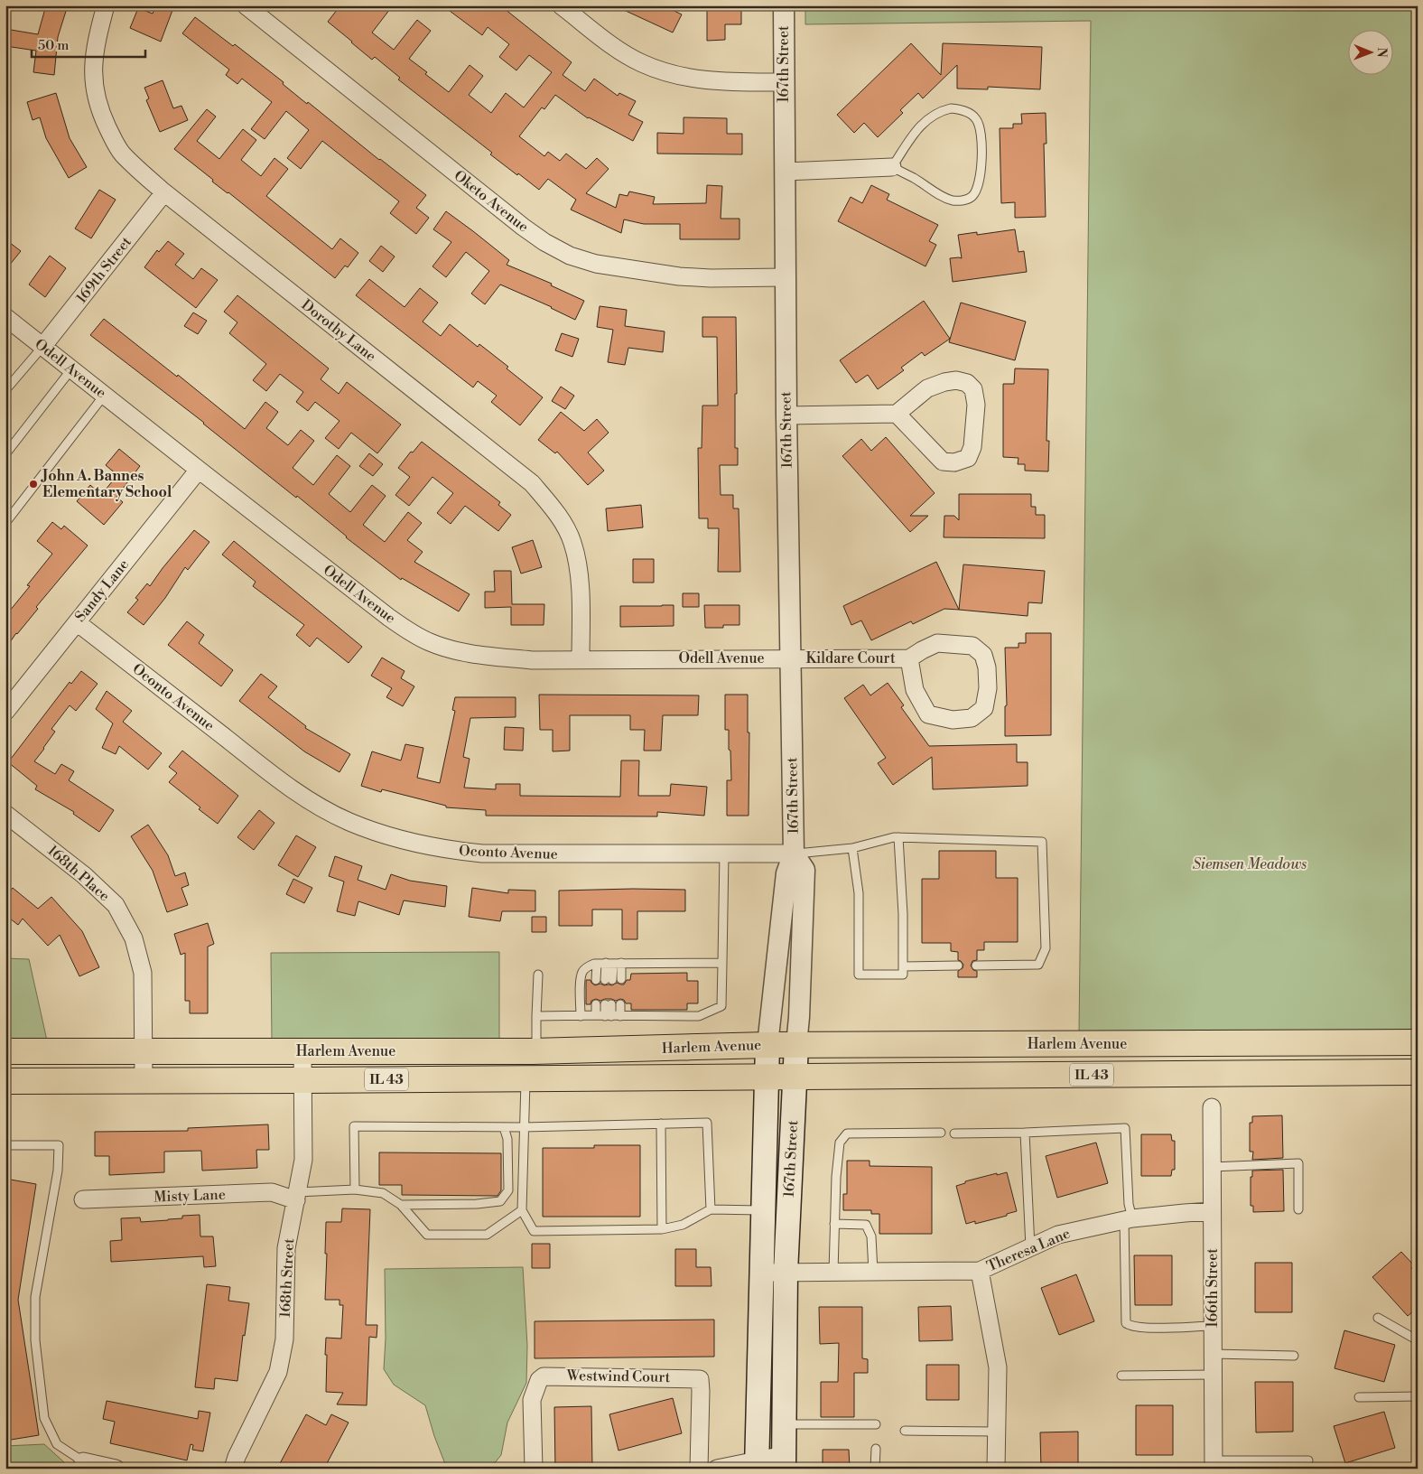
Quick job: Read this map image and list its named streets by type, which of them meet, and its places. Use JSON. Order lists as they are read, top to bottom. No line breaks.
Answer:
{"streets":{"main road":["167th Street","Harlem Avenue","IL 43"],"street":["Oketo Avenue","169th Street","Dorothy Lane","Odell Avenue","Sandy Lane","Kildare Court","Oconto Avenue","168th Place","Misty Lane","Theresa Lane","168th Street","166th Street","Westwind Court"]},"crossings":[["167th Street","Oketo Avenue"],["167th Street","Odell Avenue"],["167th Street","Kildare Court"],["167th Street","Oconto Avenue"],["167th Street","Harlem Avenue"],["167th Street","Theresa Lane"],["169th Street","Dorothy Lane"],["169th Street","Odell Avenue"],["Dorothy Lane","Odell Avenue"],["Odell Avenue","Sandy Lane"],["Odell Avenue","Kildare Court"],["Sandy Lane","Oconto Avenue"],["168th Place","Harlem Avenue"],["Harlem Avenue","168th Street"],["Misty Lane","168th Street"],["Theresa Lane","166th Street"]],"parks":["Siemsen Meadows"],"places":["John A. Bannes Elementary School"],"scale_bar":"50 m","north":"right"}
